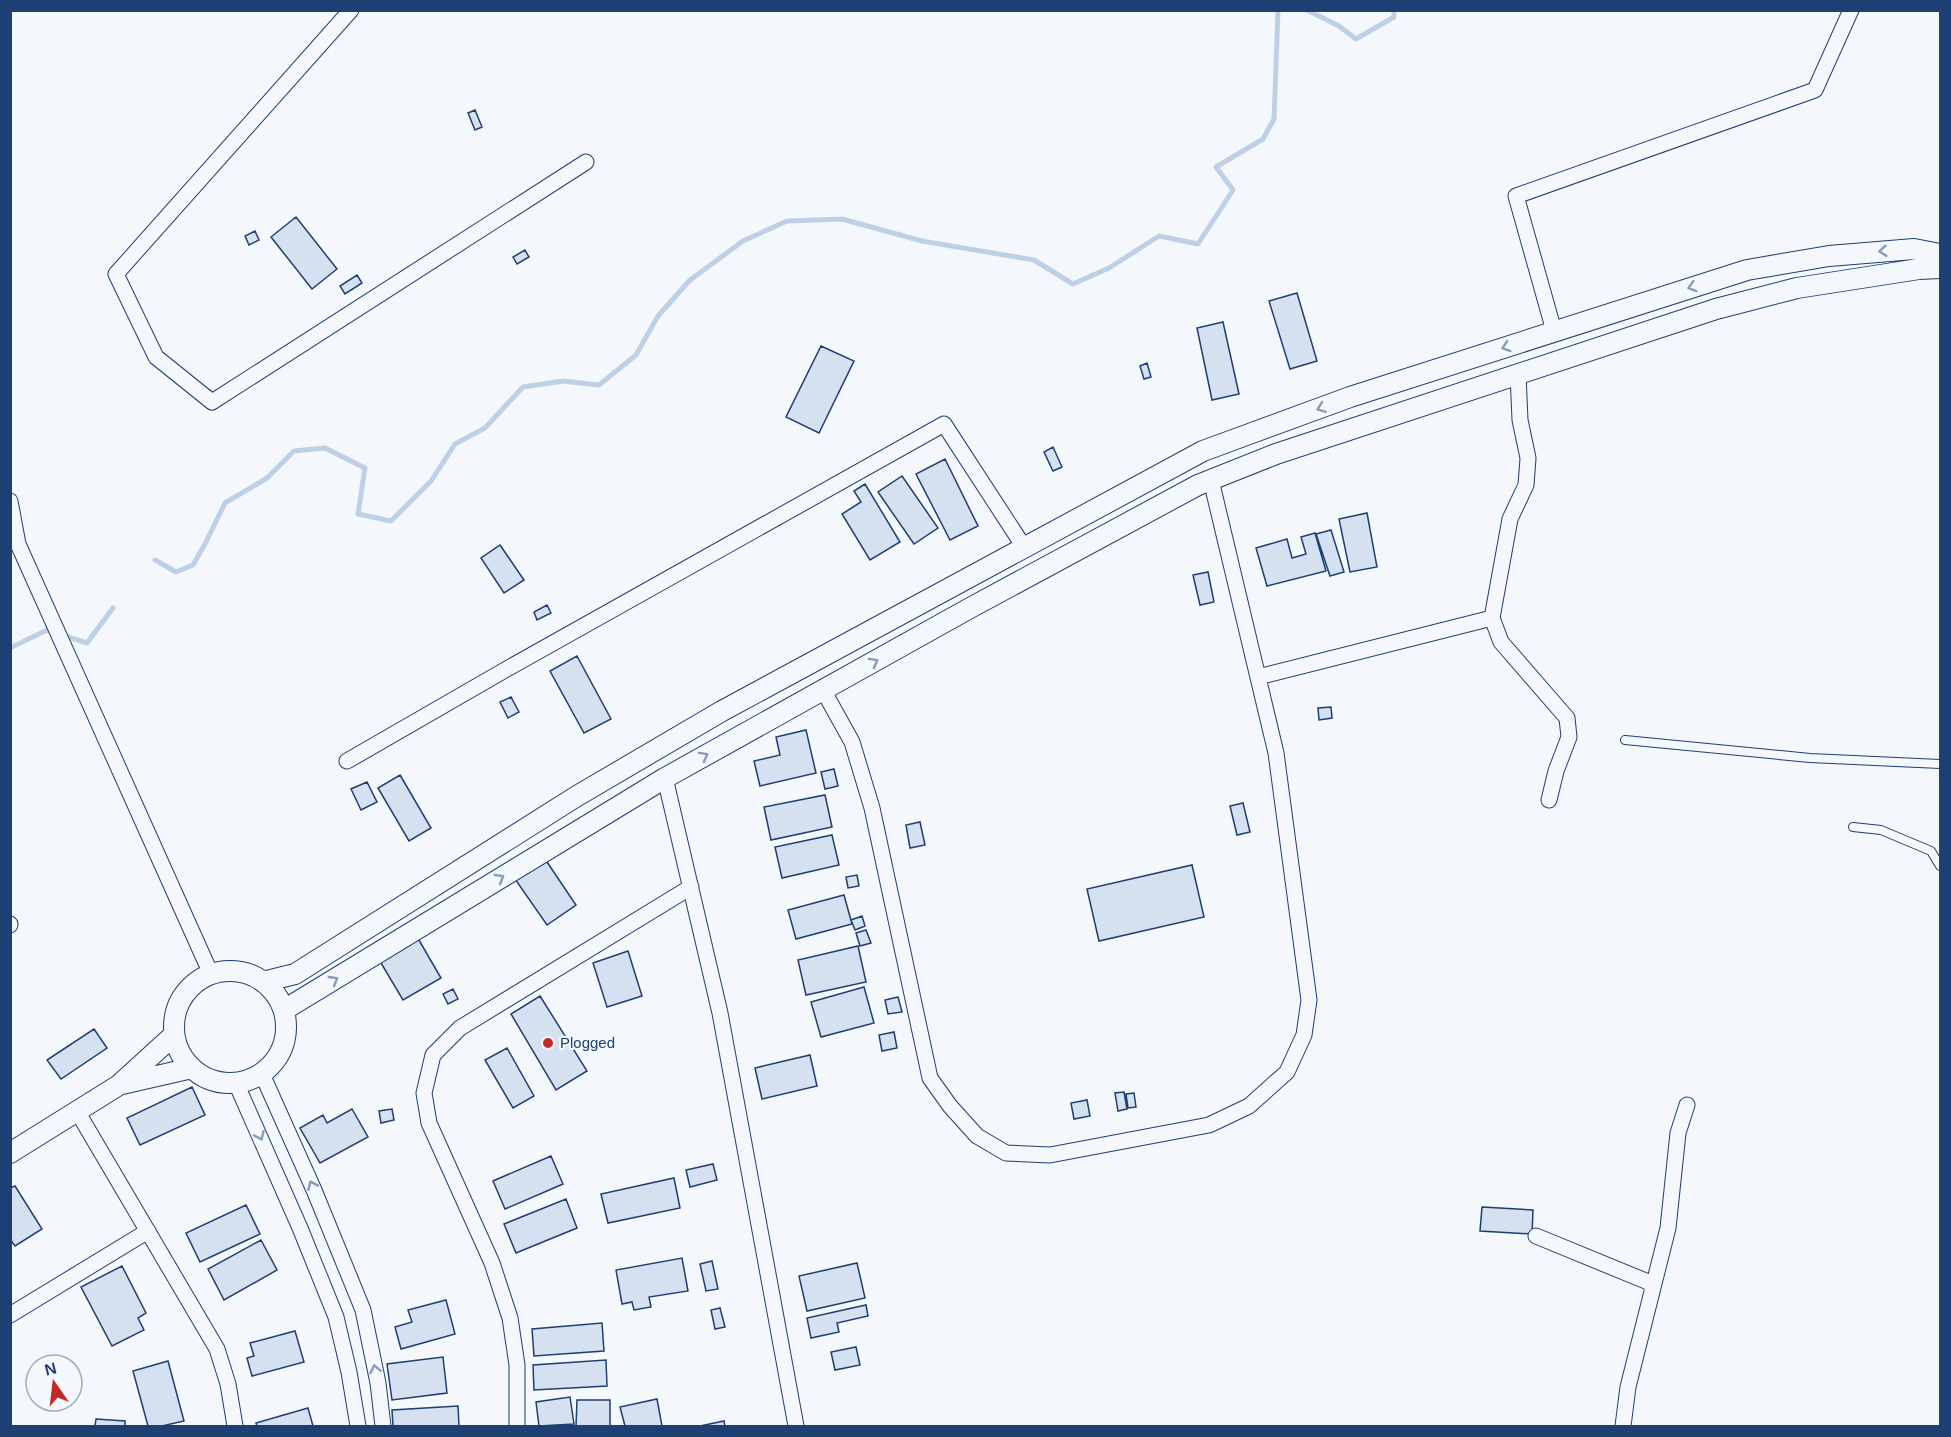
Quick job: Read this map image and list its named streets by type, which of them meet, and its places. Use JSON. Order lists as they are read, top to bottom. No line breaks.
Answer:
{"places":["Plogged"],"north":"top"}
